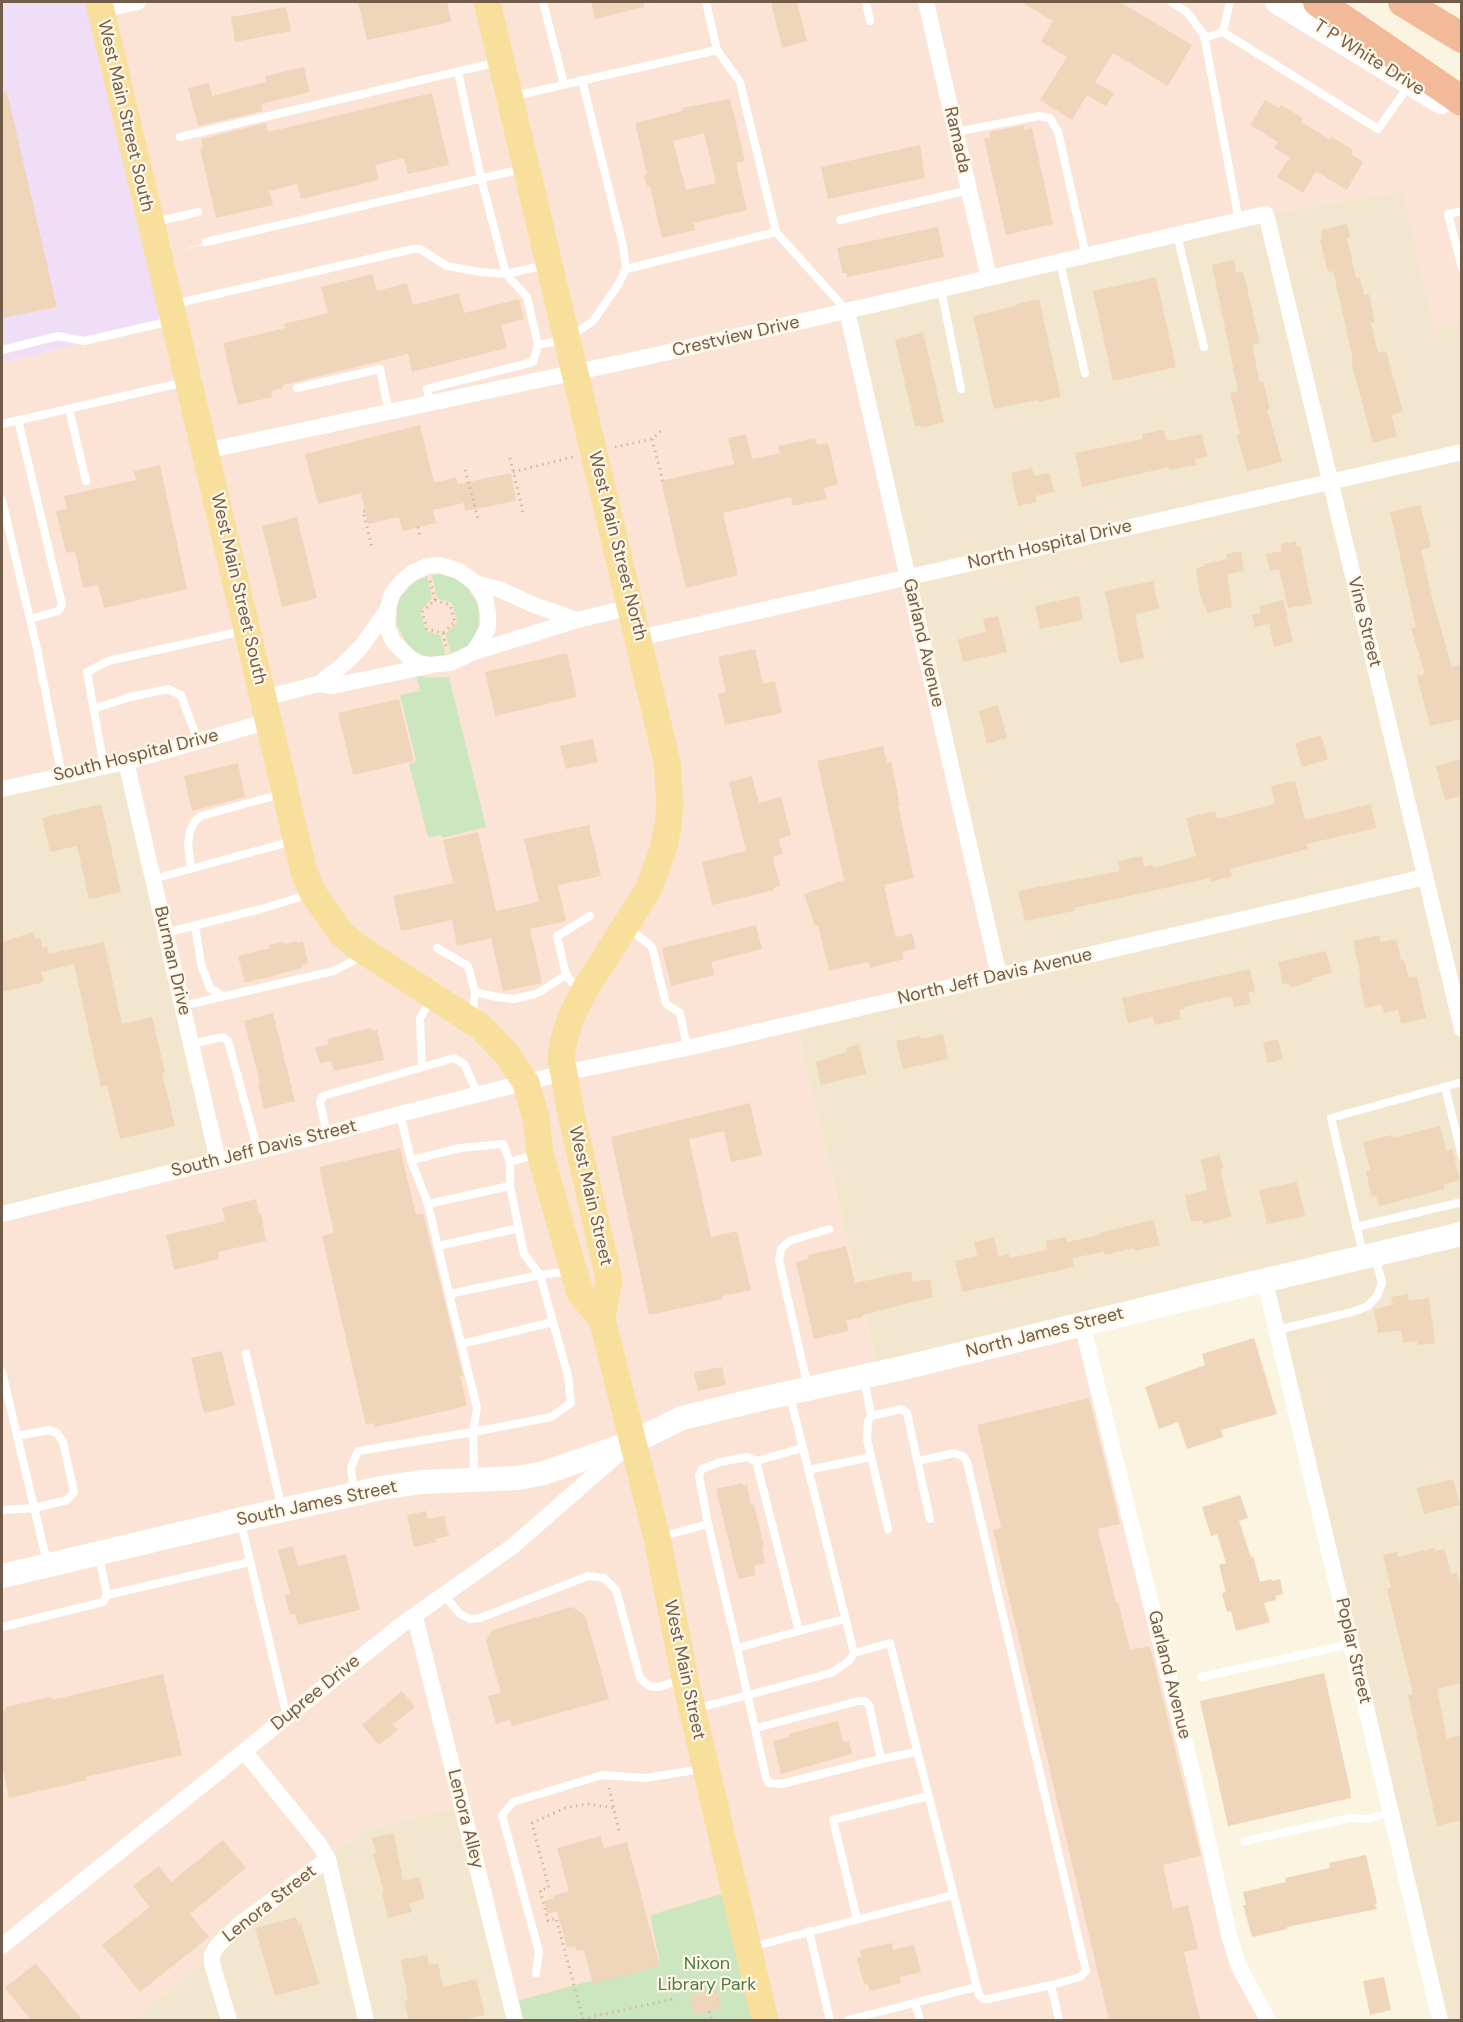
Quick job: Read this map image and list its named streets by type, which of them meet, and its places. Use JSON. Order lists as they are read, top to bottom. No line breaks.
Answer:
{"streets":{"main road":["West Main Street South","West Main Street North","West Main Street"],"street":["T P White Drive","Ramada","Crestview Drive","North Hospital Drive","Vine Street","Garland Avenue","South Hospital Drive","Burman Drive","North Jeff Davis Avenue","South Jeff Davis Street","North James Street","South James Street","Poplar Street","Dupree Drive","Lenora Alley","Lenora Street"]},"crossings":[["West Main Street South","Crestview Drive"],["West Main Street South","South Hospital Drive"],["West Main Street South","North Jeff Davis Avenue"],["West Main Street South","South Jeff Davis Street"],["West Main Street South","West Main Street"],["Ramada","Crestview Drive"],["Crestview Drive","West Main Street North"],["Crestview Drive","Vine Street"],["Crestview Drive","Garland Avenue"],["North Hospital Drive","West Main Street North"],["North Hospital Drive","Vine Street"],["North Hospital Drive","Garland Avenue"],["West Main Street North","North Jeff Davis Avenue"],["West Main Street North","West Main Street"],["Vine Street","North Jeff Davis Avenue"],["Garland Avenue","North Jeff Davis Avenue"],["Garland Avenue","North James Street"],["South Hospital Drive","Burman Drive"],["Burman Drive","South Jeff Davis Street"],["North Jeff Davis Avenue","South Jeff Davis Street"],["North Jeff Davis Avenue","West Main Street"],["South Jeff Davis Street","West Main Street"],["West Main Street","North James Street"],["West Main Street","South James Street"],["West Main Street","Dupree Drive"],["North James Street","South James Street"],["North James Street","Poplar Street"],["North James Street","Dupree Drive"],["South James Street","Dupree Drive"],["Dupree Drive","Lenora Alley"],["Dupree Drive","Lenora Street"]],"parks":["Nixon Library Park"]}
